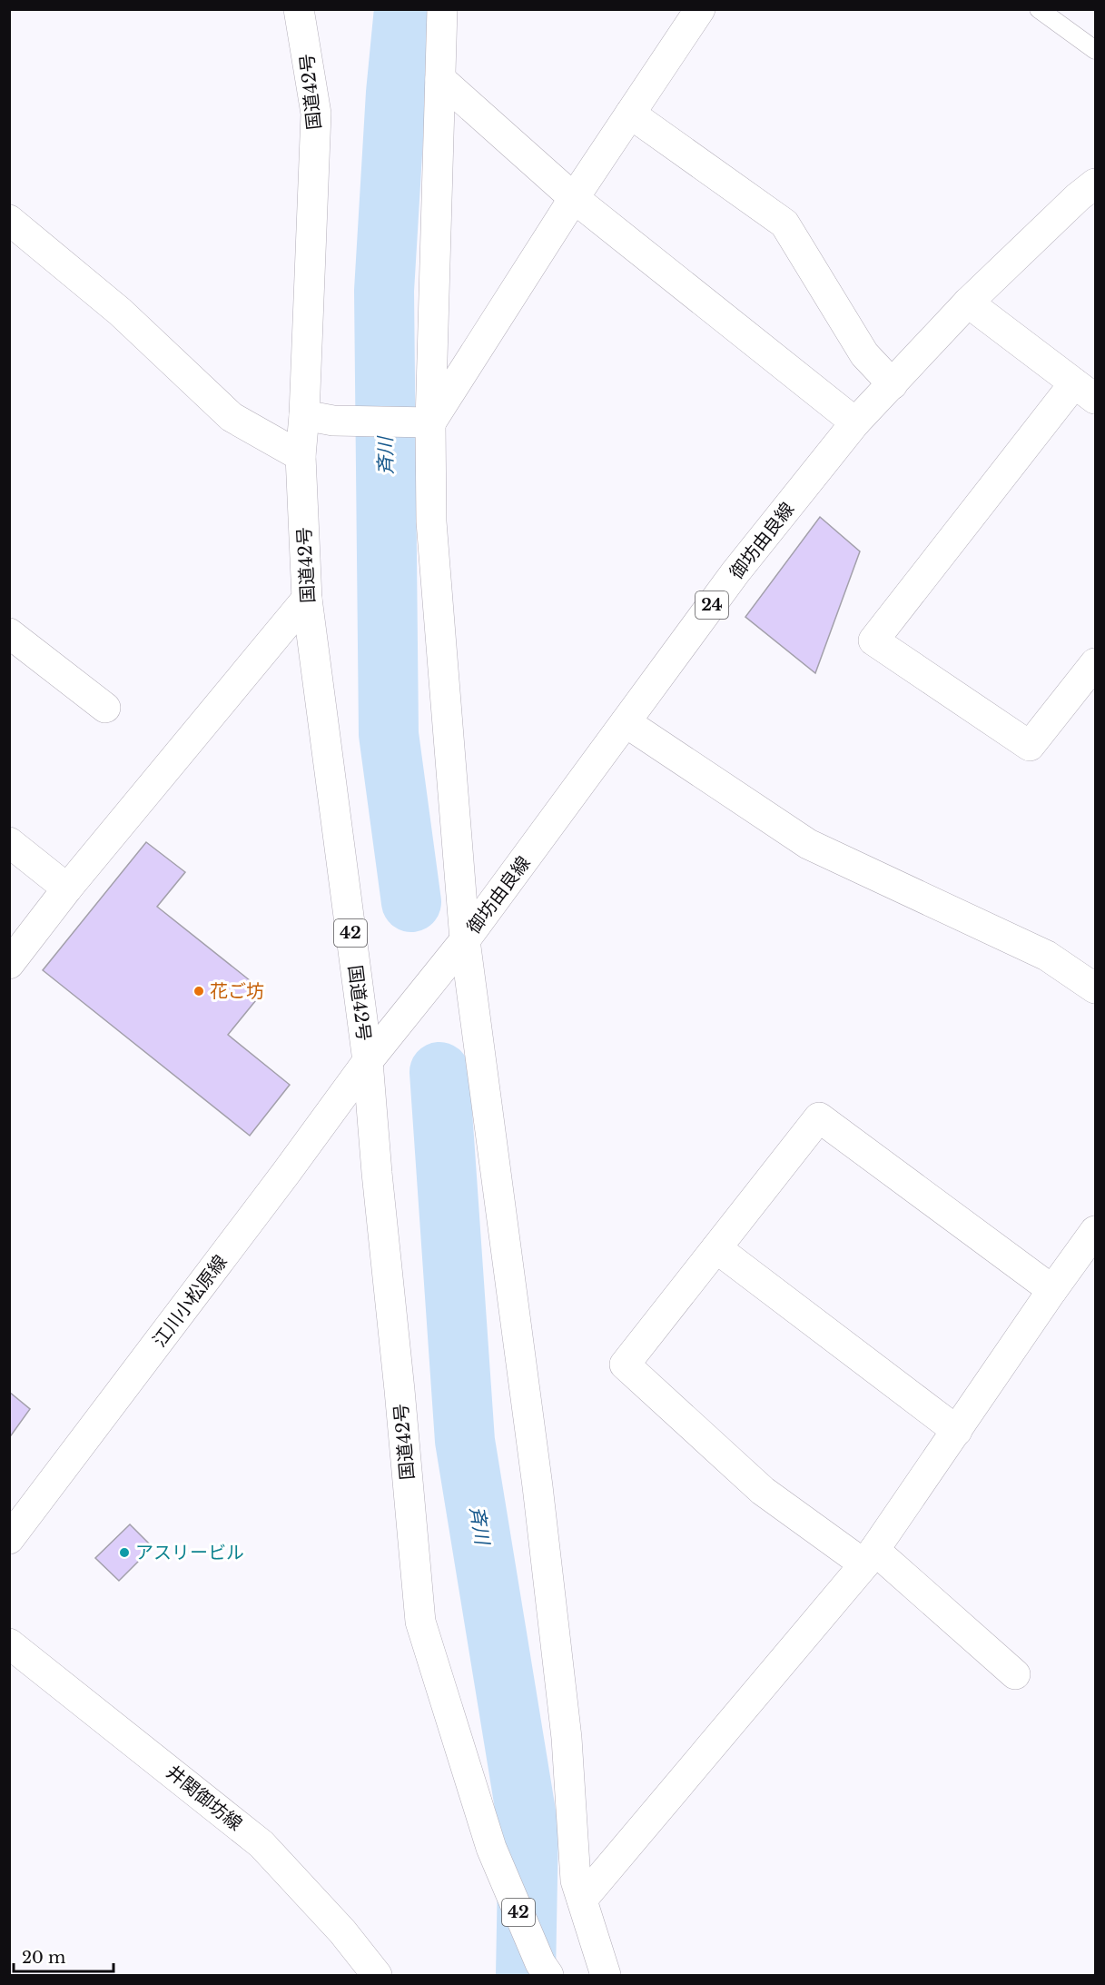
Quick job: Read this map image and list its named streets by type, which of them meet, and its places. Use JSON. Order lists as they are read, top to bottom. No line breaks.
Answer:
{"streets":{"main road":["国道42号","御坊由良線","24","42","江川小松原線","井関御坊線"]},"crossings":[["国道42号","御坊由良線"],["国道42号","江川小松原線"],["御坊由良線","江川小松原線"]],"water":["斉川"],"places":["花ご坊","アスリービル"],"scale_bar":"20 m"}
